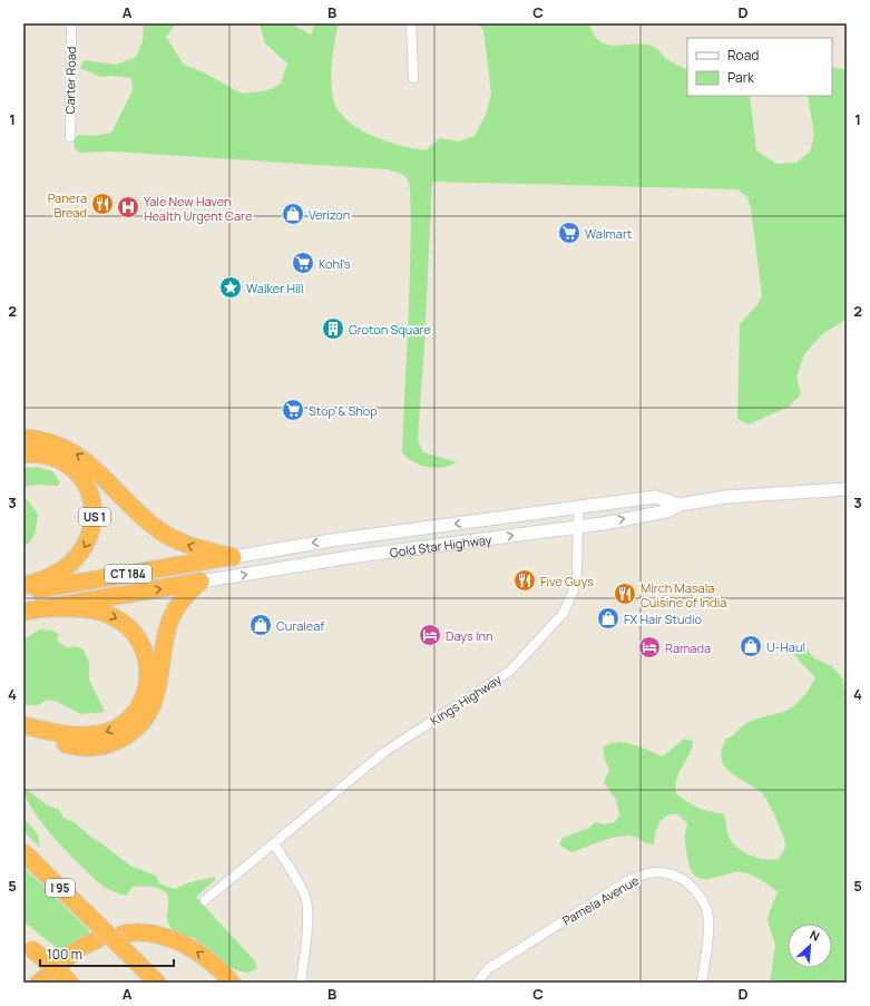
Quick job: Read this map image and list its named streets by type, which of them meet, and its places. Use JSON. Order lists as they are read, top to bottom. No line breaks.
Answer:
{"streets":{"highway":["US 1","CT 184","I 95"],"main road":["Gold Star Highway"],"street":["Carter Road","Kings Highway","Pamela Avenue"]},"crossings":[["Gold Star Highway","CT 184"],["Gold Star Highway","Kings Highway"]],"places":{"restaurant":["Panera Bread","Five Guys","Mirch Masala Cuisine of India"],"hospital":["Yale New Haven Health Urgent Care"],"shop":["Verizon","FX Hair Studio","Curaleaf","U-Haul"],"supermarket":["Walmart","Kohl's","Stop & Shop"],"place":["Walker Hill"],"building":["Groton Square"],"hotel":["Days Inn","Ramada"]},"legend":["Road","Park"],"scale_bar":"100 m","north":"top right","grid":{"columns":["A","B","C","D"],"rows":["1","2","3","4","5"]}}
